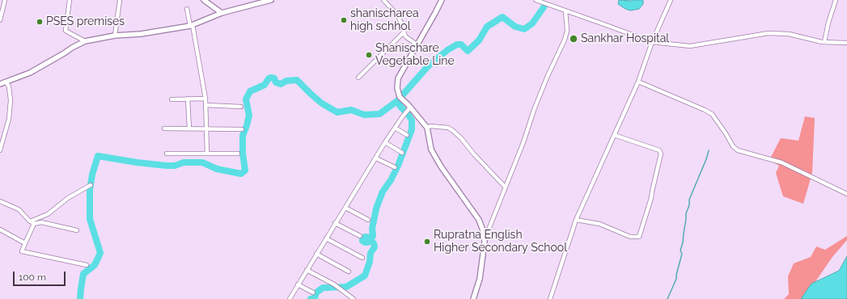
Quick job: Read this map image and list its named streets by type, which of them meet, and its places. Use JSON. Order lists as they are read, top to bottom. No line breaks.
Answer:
{"places":["shanischarea high schhol","PSES premises","Sankhar Hospital","Shanischare Vegetable Line","Rupratna English Higher Secondary School"],"scale_bar":"100 m"}
